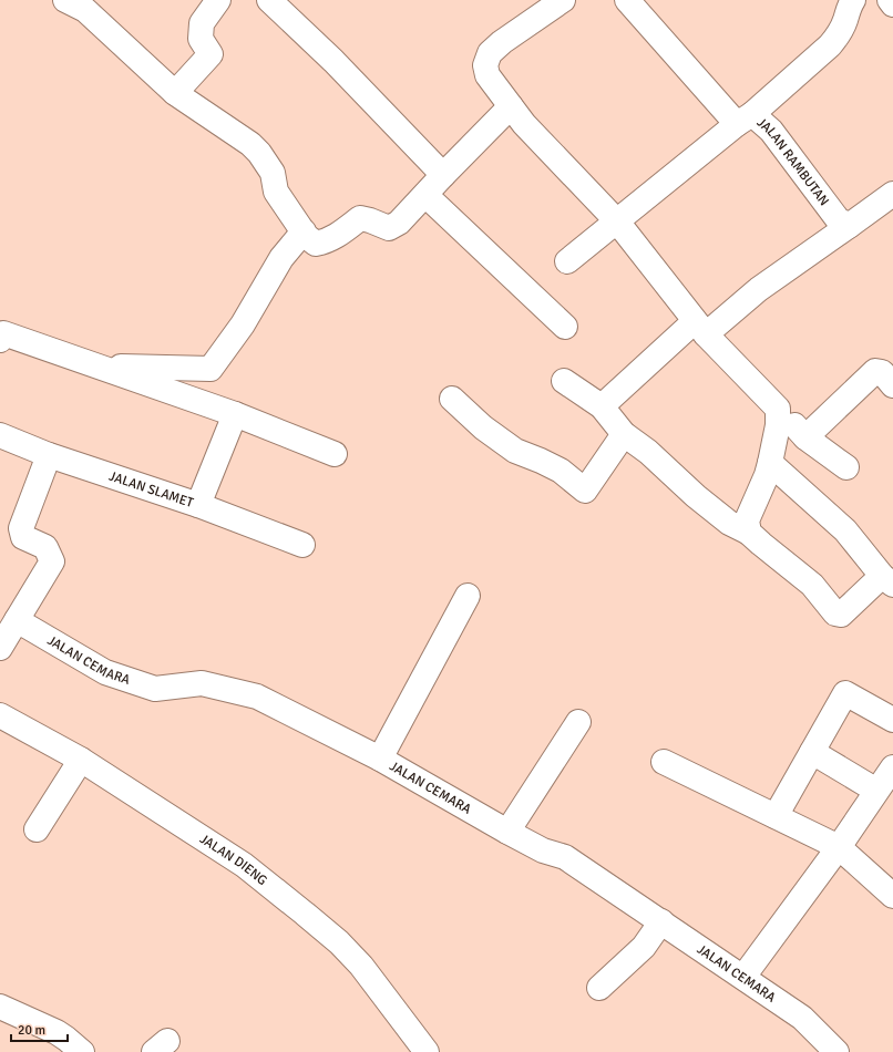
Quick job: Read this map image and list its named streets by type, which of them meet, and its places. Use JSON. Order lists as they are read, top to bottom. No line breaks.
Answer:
{"streets":{"street":["JALAN RAMBUTAN","JALAN SLAMET","JALAN CEMARA","JALAN DIENG"]},"scale_bar":"20 m"}
